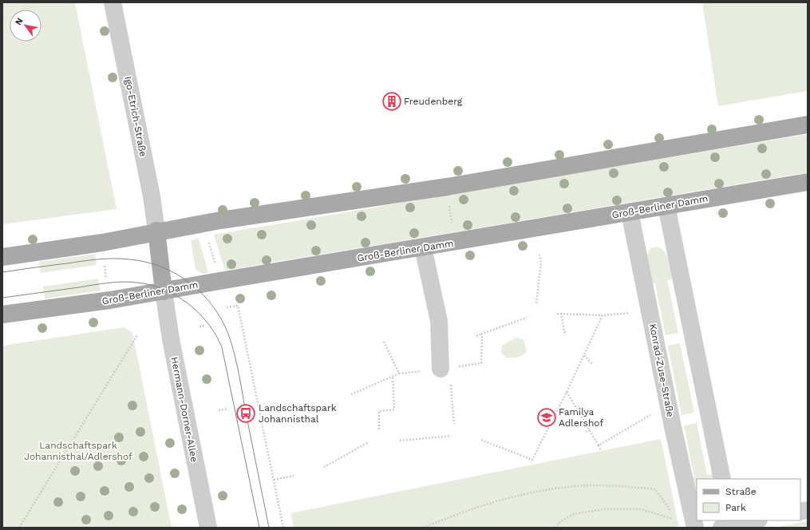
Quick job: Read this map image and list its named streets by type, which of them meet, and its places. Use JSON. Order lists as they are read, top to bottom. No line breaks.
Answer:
{"streets":{"main road":["Groß-Berliner Damm"],"street":["Igo-Etrich-Straße","Konrad-Zuse-Straße","Hermann-Dorner-Allee"]},"crossings":[["Groß-Berliner Damm","Konrad-Zuse-Straße"],["Groß-Berliner Damm","Hermann-Dorner-Allee"]],"parks":["Landschaftspark Johannisthal/Adlershof"],"places":{"building":["Freudenberg"],"bus stop":["Landschaftspark Johannisthal"],"school or university":["Familya Adlershof"]},"legend":["Straße","Park"],"north":"top left"}
